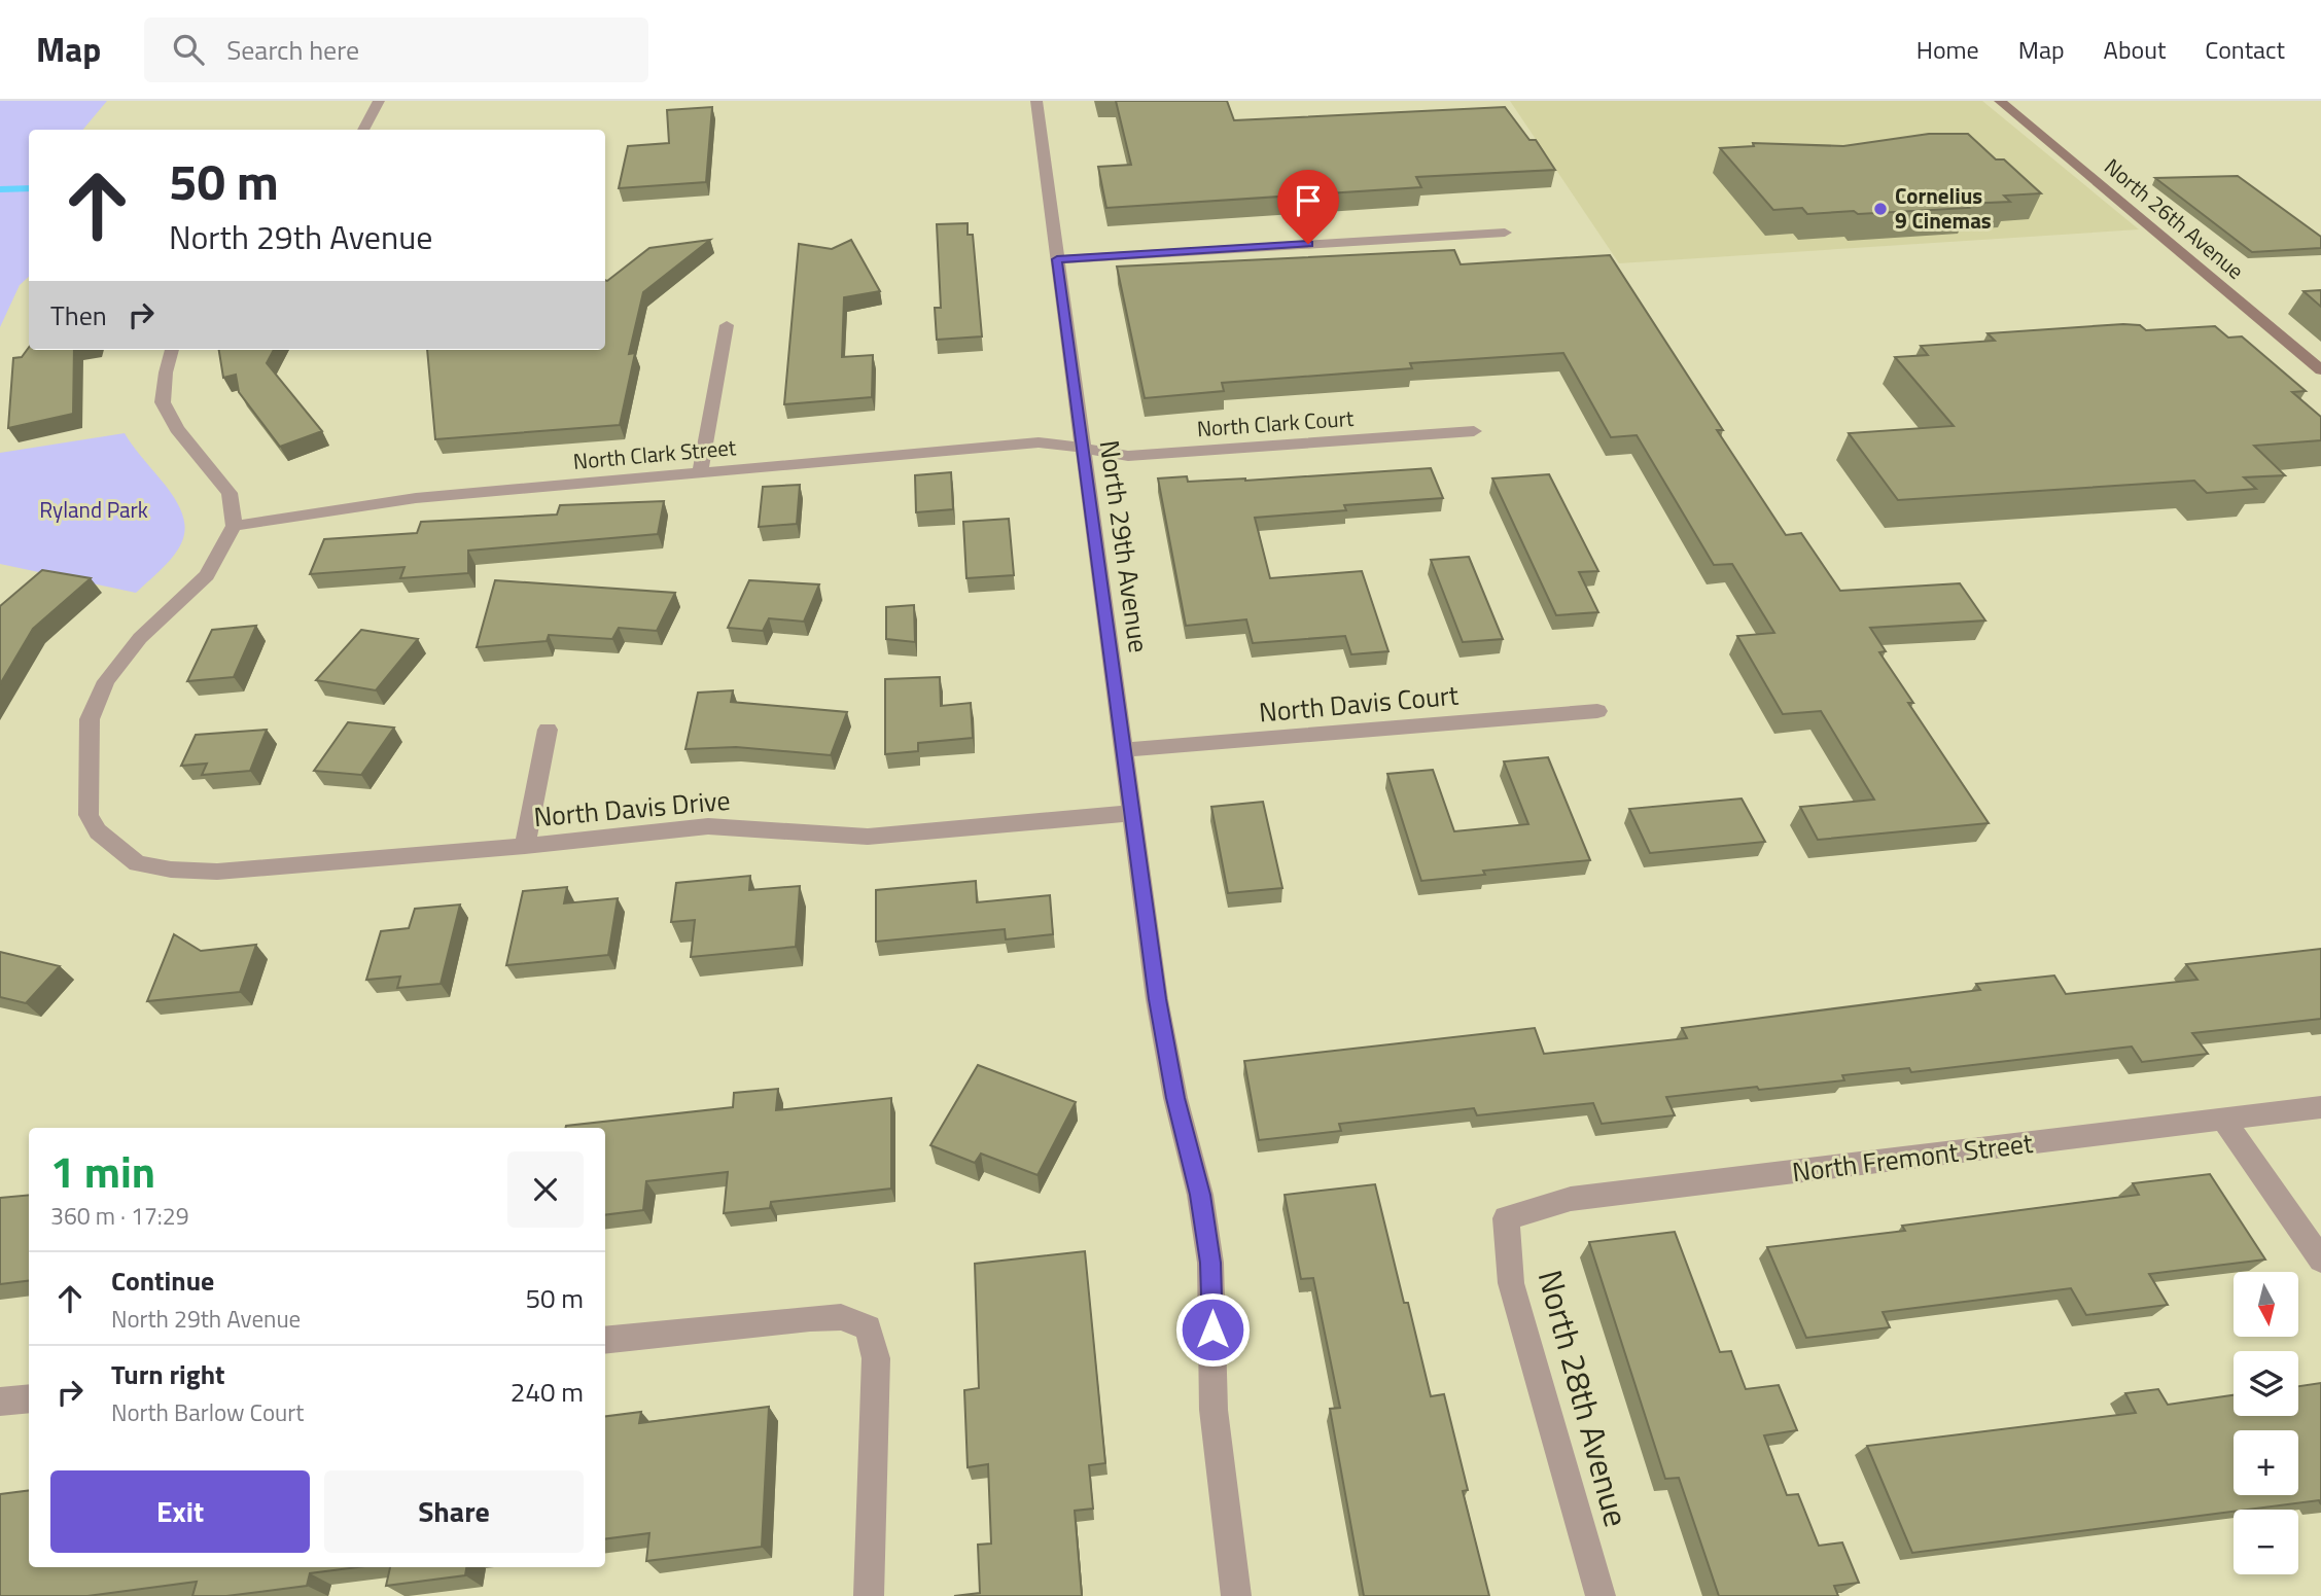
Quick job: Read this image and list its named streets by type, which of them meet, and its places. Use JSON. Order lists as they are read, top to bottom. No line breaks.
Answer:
{"streets":{"street":["North 26th Avenue","North Clark Court","North Clark Street","North 29th Avenue","North Davis Court","North Davis Drive","North Fremont Street","North 28th Avenue"]},"crossings":[["North Clark Court","North Clark Street"],["North Clark Court","North 29th Avenue"],["North Clark Street","North 29th Avenue"],["North Clark Street","North Davis Drive"],["North 29th Avenue","North Davis Court"],["North 29th Avenue","North Davis Drive"],["North Fremont Street","North 28th Avenue"]],"parks":["Ryland Park"],"places":["Cornelius 9 Cinemas"],"north":"bottom","page":{"header":"Map","search":"Search here","nav":["Home","Map","About","Contact"],"turn":["50 m","North 29th Avenue"],"then":"Then","heading":["1 min","360 m · 17:29"],"list":[{"name":"Continue","note":"North 29th Avenue","value":"50 m"},{"name":"Turn right","note":"North Barlow Court","value":"240 m"}],"map_buttons":["+","−"],"buttons":["Exit","Share"]}}
